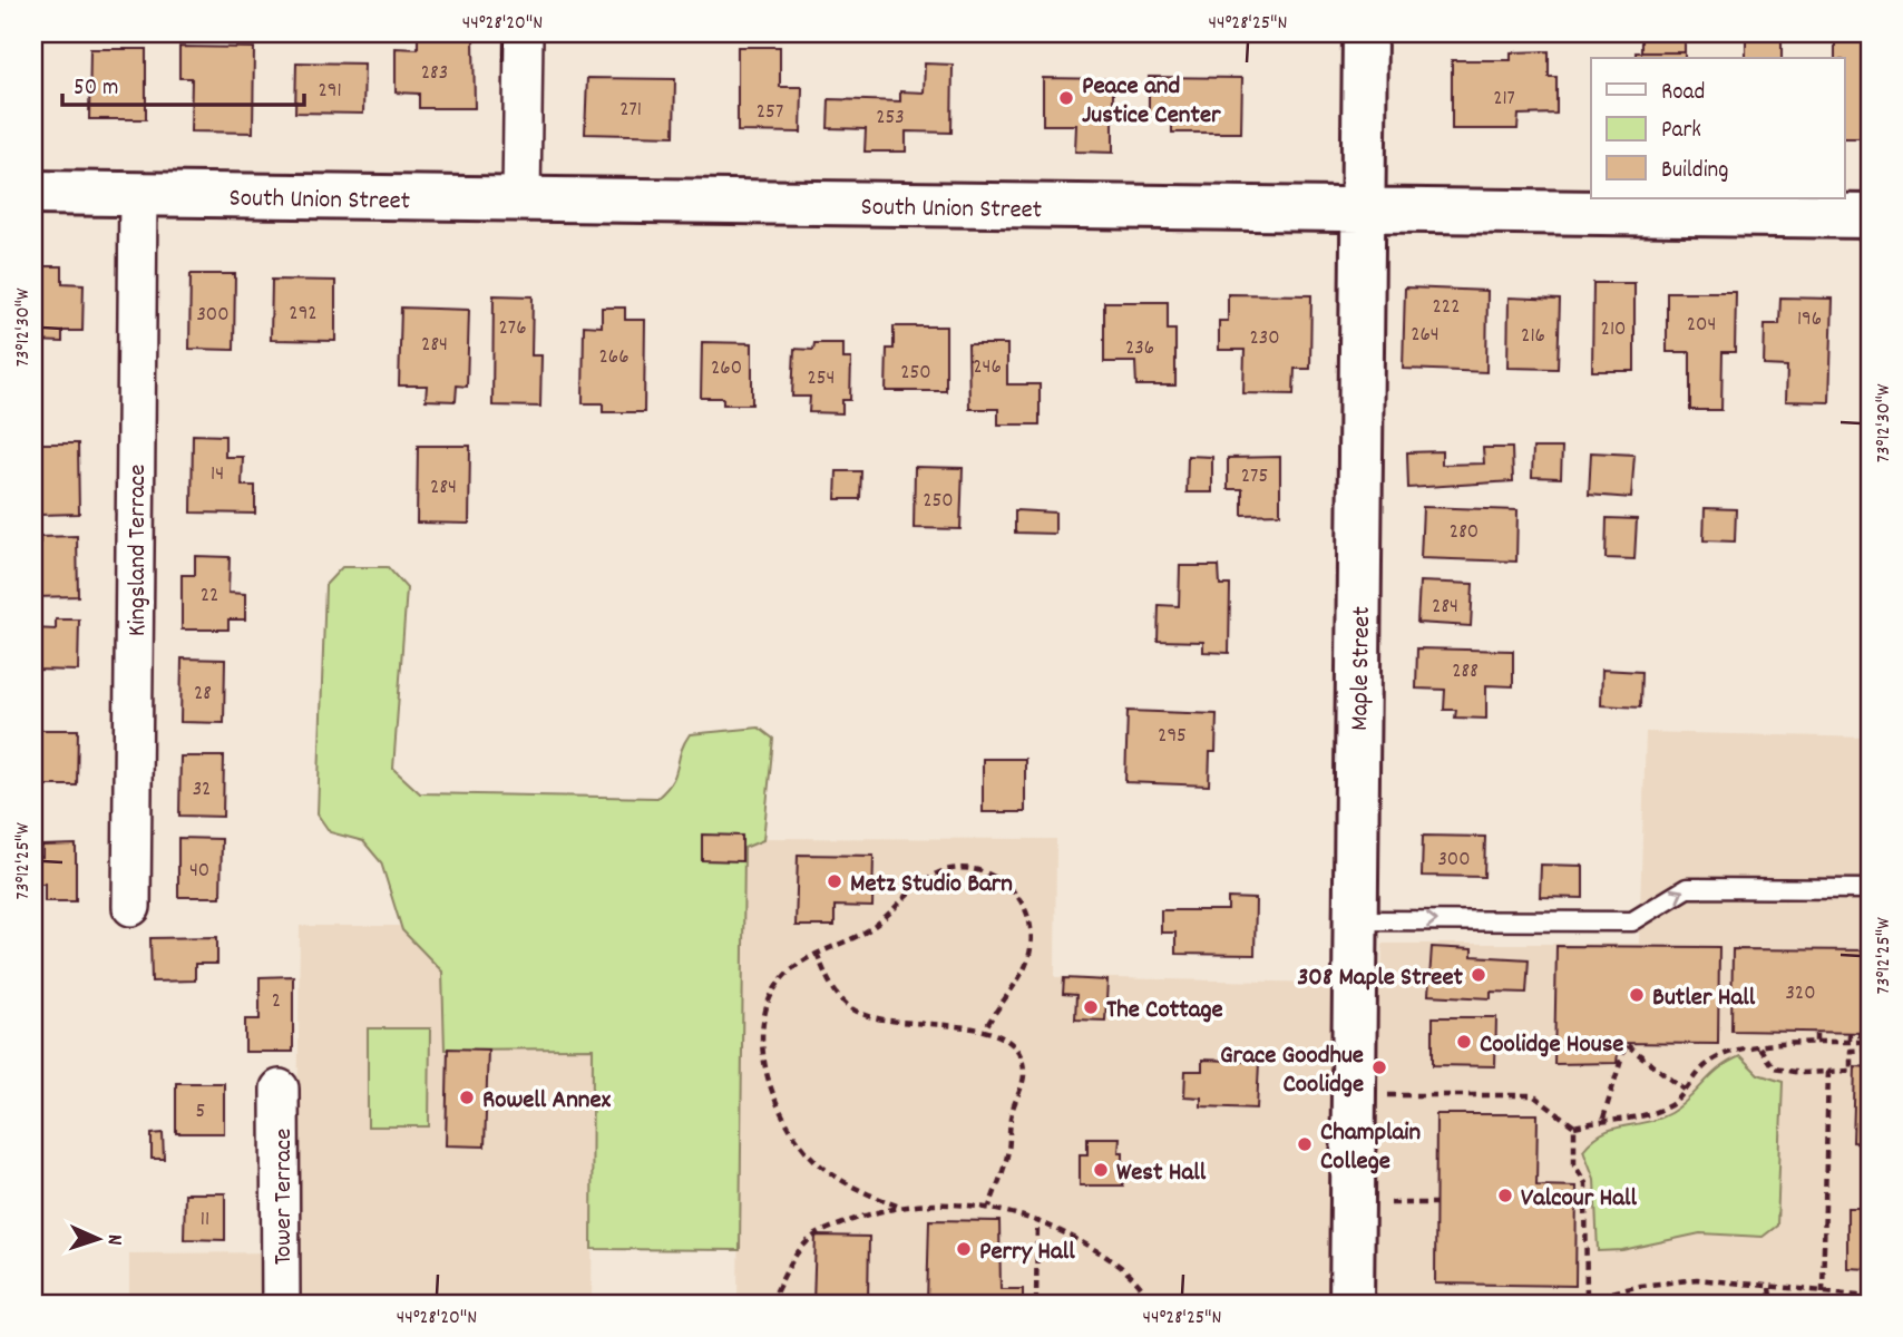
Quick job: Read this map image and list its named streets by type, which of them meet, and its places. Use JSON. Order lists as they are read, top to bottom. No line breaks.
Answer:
{"streets":{"main road":["South Union Street","Maple Street"],"street":["Kingsland Terrace","Tower Terrace"]},"crossings":[["South Union Street","Kingsland Terrace"],["South Union Street","Maple Street"]],"places":["Peace and Justice Center","Metz Studio Barn","308 Maple Street","Butler Hall","The Cottage","Coolidge House","Grace Goodhue Coolidge","Rowell Annex","Champlain College","West Hall","Valcour Hall","Perry Hall"],"house_numbers":["283","291","217","271","257","253","222","292","300","196","204","276","210","264","216","230","284","236","266","246","260","250","254","14","275","284","250","280","22","284","288","28","295","32","300","40","320","2","5","11"],"legend":["Road","Park","Building"],"scale_bar":"50 m","north":"right","coordinates":["44°28'20\"N","44°28'25\"N","73°12'30\"W","73°12'25\"W"]}
